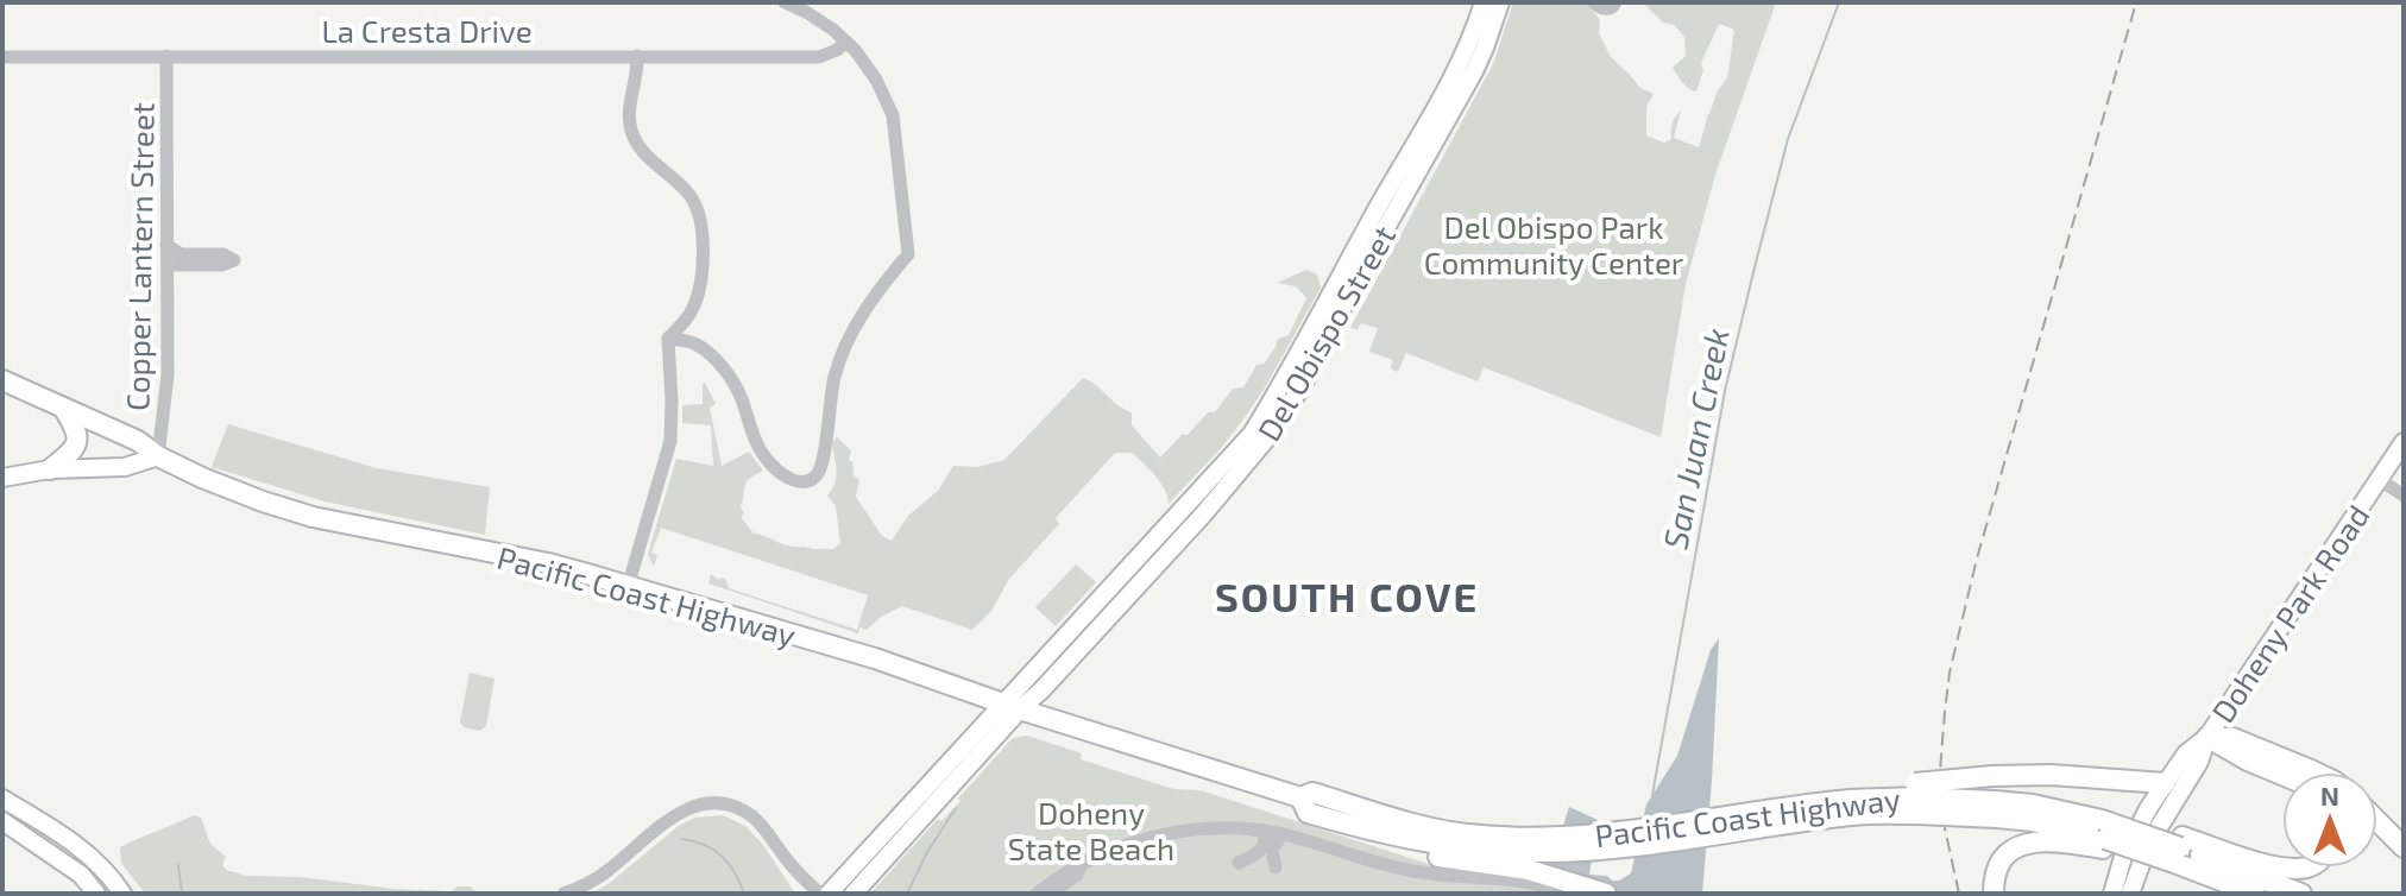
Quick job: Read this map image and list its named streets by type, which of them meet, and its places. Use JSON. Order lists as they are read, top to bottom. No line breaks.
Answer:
{"streets":{"highway":["Pacific Coast Highway"],"main road":["Del Obispo Street","Doheny Park Road"],"street":["La Cresta Drive","Copper Lantern Street"]},"crossings":[["La Cresta Drive","Copper Lantern Street"],["Copper Lantern Street","Pacific Coast Highway"],["Del Obispo Street","Pacific Coast Highway"]],"districts":["SOUTH COVE"],"water":["San Juan Creek"],"parks":["Del Obispo Park Community Center","Doheny State Beach"],"north":"top"}
